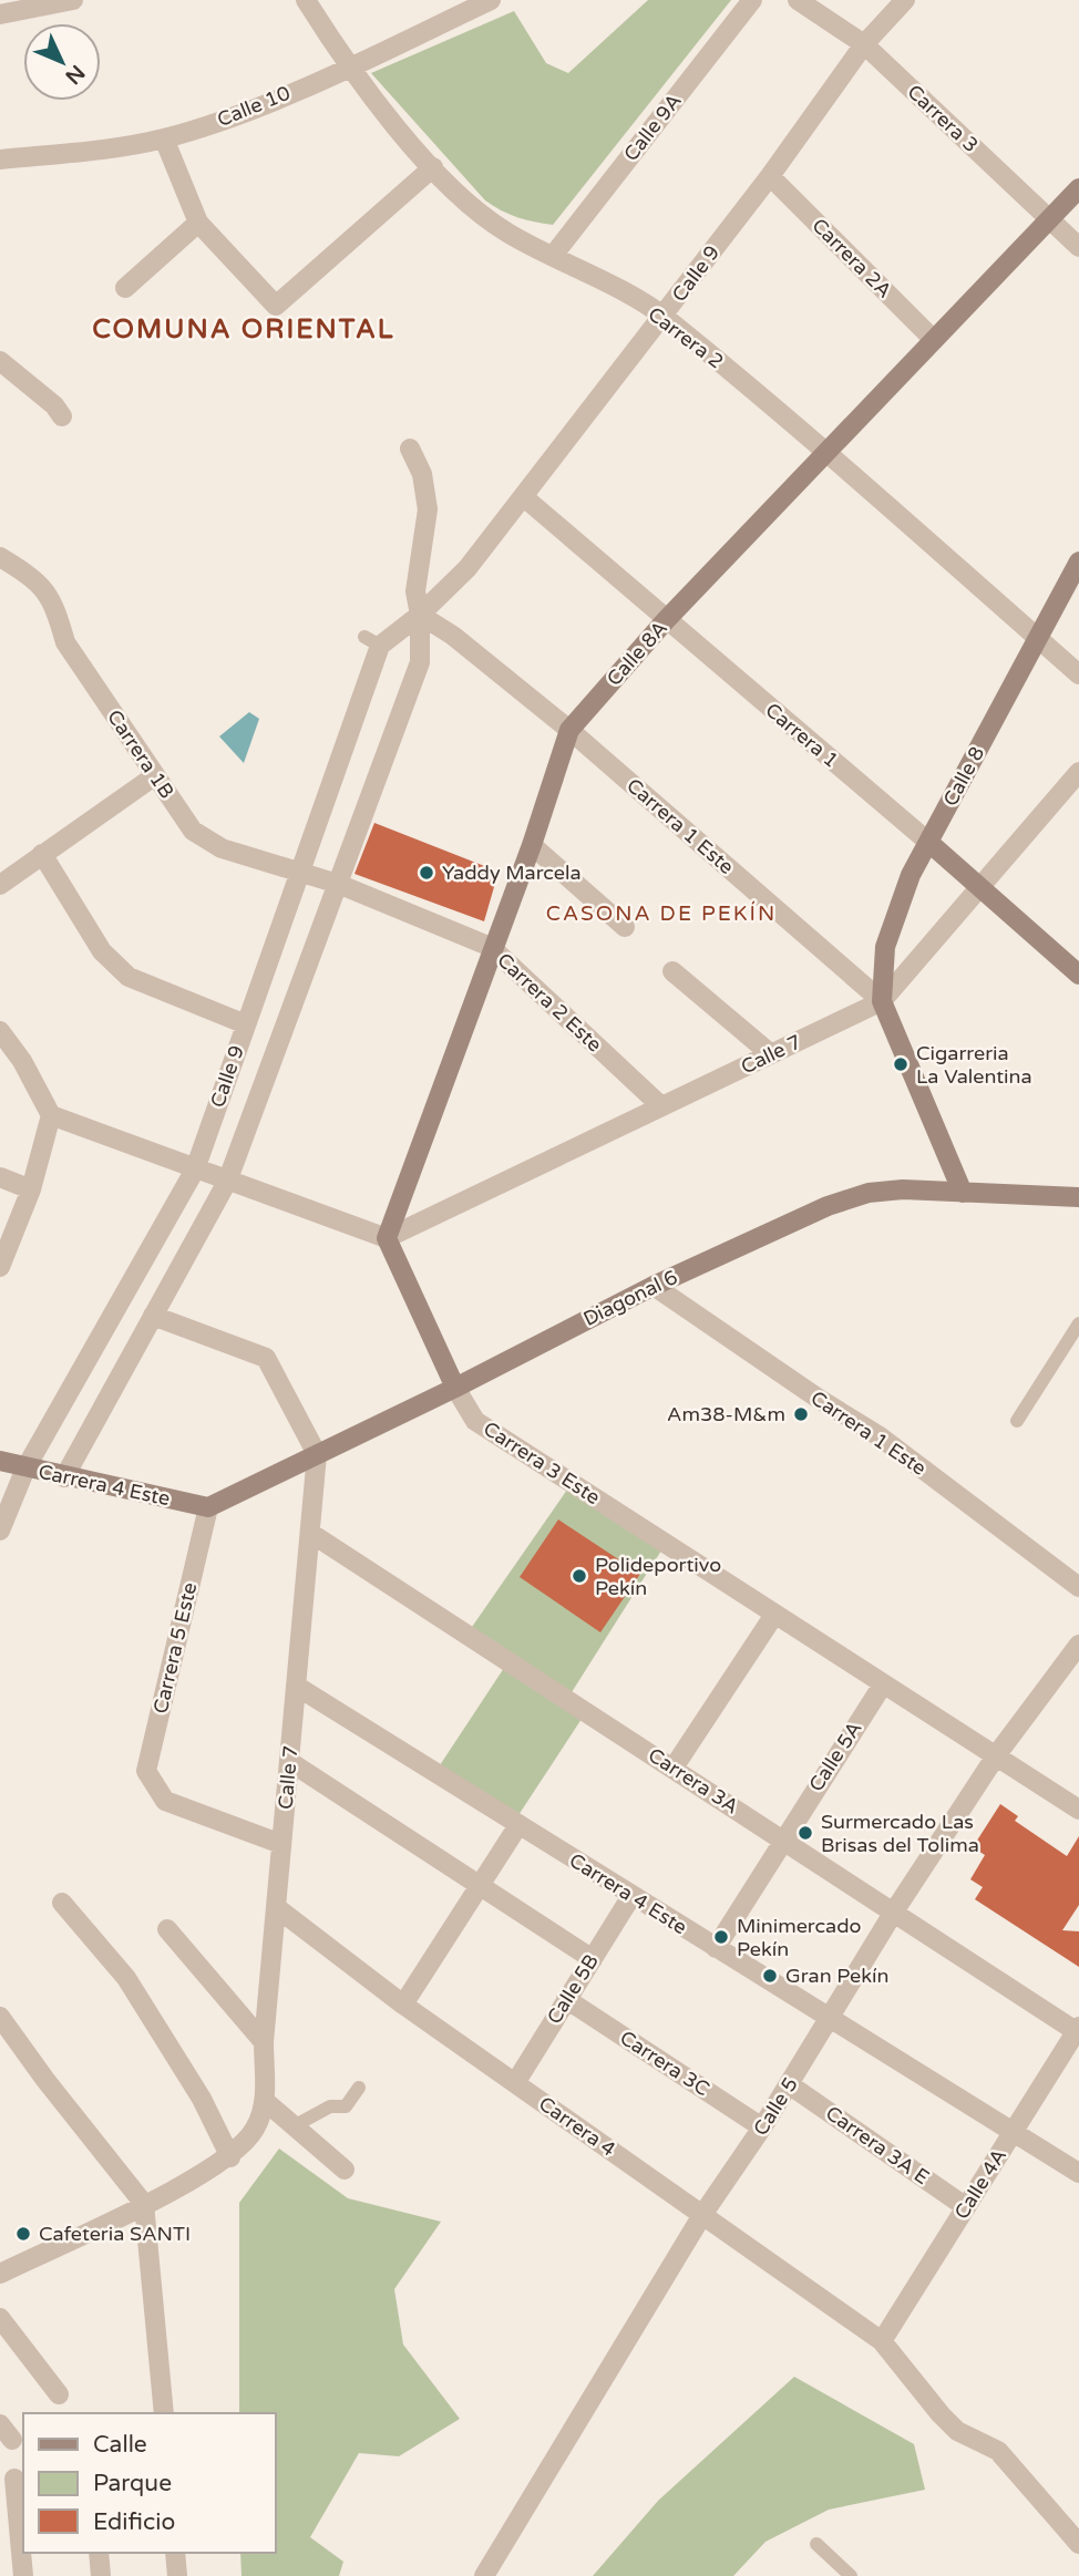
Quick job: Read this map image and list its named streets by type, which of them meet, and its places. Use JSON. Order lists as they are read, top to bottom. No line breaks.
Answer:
{"streets":{"main road":["Calle 8A","Carrera 1","Calle 8","Carrera 1 Este","Diagonal 6","Carrera 3 Este","Carrera 4 Este"],"street":["Calle 10","Carrera 3","Calle 9A","Carrera 2A","Calle 9","Carrera 2","Carrera 1B","Carrera 2 Este","Calle 7","Carrera 5 Este","Calle 5A","Carrera 3A","Calle 5B","Carrera 3C","Calle 5","Carrera 4","Carrera 3A E","Calle 4A"]},"crossings":[["Calle 10","Carrera 2"],["Carrera 3","Calle 9"],["Carrera 3","Calle 8A"],["Calle 9A","Carrera 2"],["Carrera 2A","Calle 9"],["Carrera 2A","Calle 8A"],["Calle 9","Carrera 2"],["Calle 9","Carrera 1"],["Calle 9","Carrera 1B"],["Calle 9","Carrera 1 Este"],["Calle 9","Carrera 2 Este"],["Calle 9","Carrera 4 Este"],["Carrera 2","Calle 8A"],["Carrera 2","Calle 8"],["Calle 8A","Carrera 1"],["Calle 8A","Carrera 1 Este"],["Calle 8A","Carrera 2 Este"],["Calle 8A","Calle 7"],["Calle 8A","Carrera 3 Este"],["Carrera 1","Calle 8"],["Carrera 1","Calle 7"],["Carrera 1B","Carrera 2 Este"],["Calle 8","Carrera 1 Este"],["Calle 8","Calle 7"],["Carrera 1 Este","Calle 7"],["Carrera 1 Este","Diagonal 6"],["Carrera 2 Este","Calle 7"],["Calle 7","Diagonal 6"],["Calle 7","Carrera 3 Este"],["Calle 7","Carrera 4 Este"],["Calle 7","Carrera 5 Este"],["Calle 7","Carrera 3A"],["Calle 7","Carrera 4"],["Diagonal 6","Carrera 3 Este"],["Diagonal 6","Carrera 4 Este"],["Diagonal 6","Carrera 5 Este"],["Carrera 3 Este","Calle 5A"],["Carrera 3 Este","Calle 5"],["Carrera 4 Este","Carrera 5 Este"],["Carrera 4 Este","Calle 5A"],["Carrera 4 Este","Calle 5B"],["Carrera 4 Este","Calle 5"],["Carrera 4 Este","Calle 4A"],["Calle 5A","Carrera 3A"],["Carrera 3A","Calle 5"],["Carrera 3A","Calle 4A"],["Calle 5B","Carrera 3C"],["Calle 5B","Carrera 4"],["Carrera 3C","Calle 5"],["Calle 5","Carrera 4"],["Calle 5","Carrera 3A E"],["Carrera 4","Calle 4A"],["Carrera 3A E","Calle 4A"]],"districts":["COMUNA ORIENTAL","CASONA DE PEKÍN"],"places":["Yaddy Marcela","Cigarreria La Valentina","Am38-M&m","Polideportivo Pekín","Surmercado Las Brisas del Tolima","Minimercado Pekín","Gran Pekín","Cafeteria SANTI"],"legend":["Calle","Parque","Edificio"],"north":"bottom right"}
